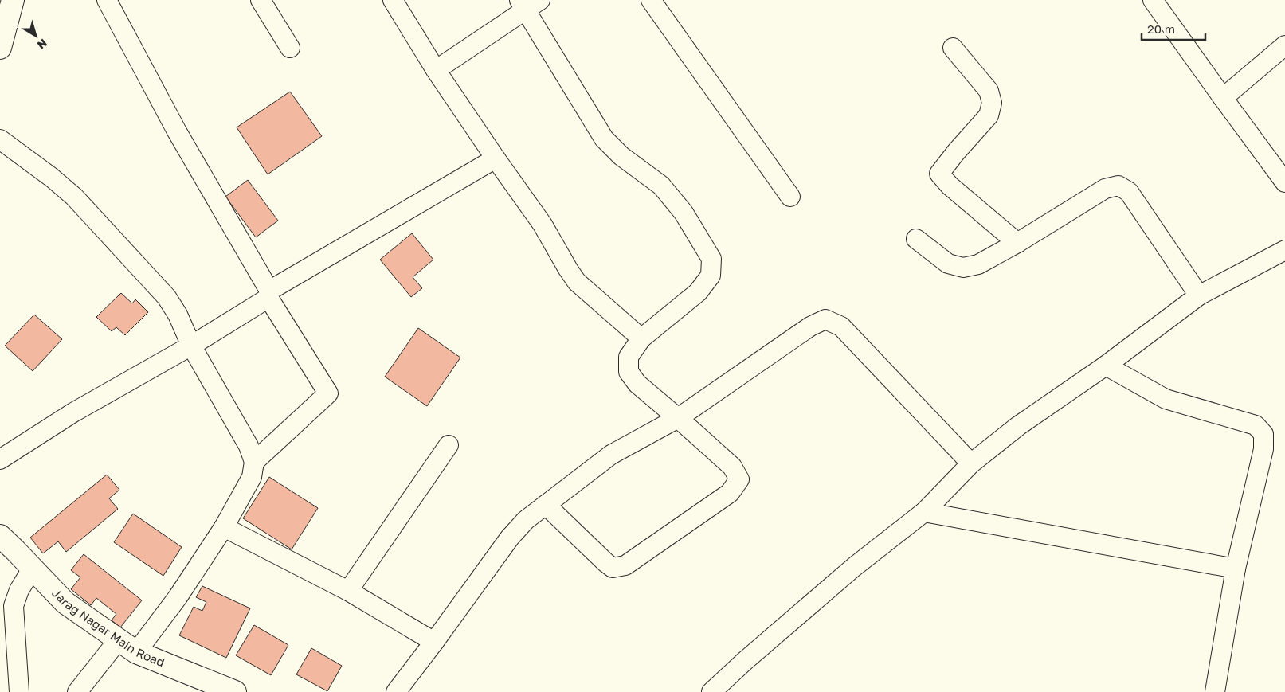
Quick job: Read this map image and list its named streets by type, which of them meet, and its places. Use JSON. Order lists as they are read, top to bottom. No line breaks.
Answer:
{"streets":{"street":["Jarag Nagar Main Road"]},"scale_bar":"20 m","north":"bottom right"}
